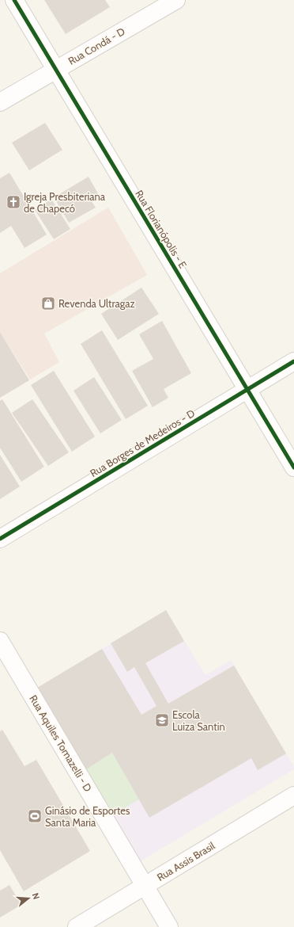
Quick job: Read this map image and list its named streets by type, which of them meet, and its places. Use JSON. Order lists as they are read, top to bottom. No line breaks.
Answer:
{"streets":{"street":["Rua Condá - D","Rua Florianópolis - E","Rua Borges de Medeiros - D","Rua Aquiles Tomazelli - D","Rua Assis Brasil"]},"crossings":[["Rua Condá - D","Rua Florianópolis - E"],["Rua Florianópolis - E","Rua Borges de Medeiros - D"],["Rua Aquiles Tomazelli - D","Rua Assis Brasil"]],"places":{"church":["Igreja Presbiteriana de Chapecó"],"shop":["Revenda Ultragaz"],"school or university":["Escola Luiza Santin"],"sports":["Ginásio de Esportes Santa Maria"]},"north":"right"}
